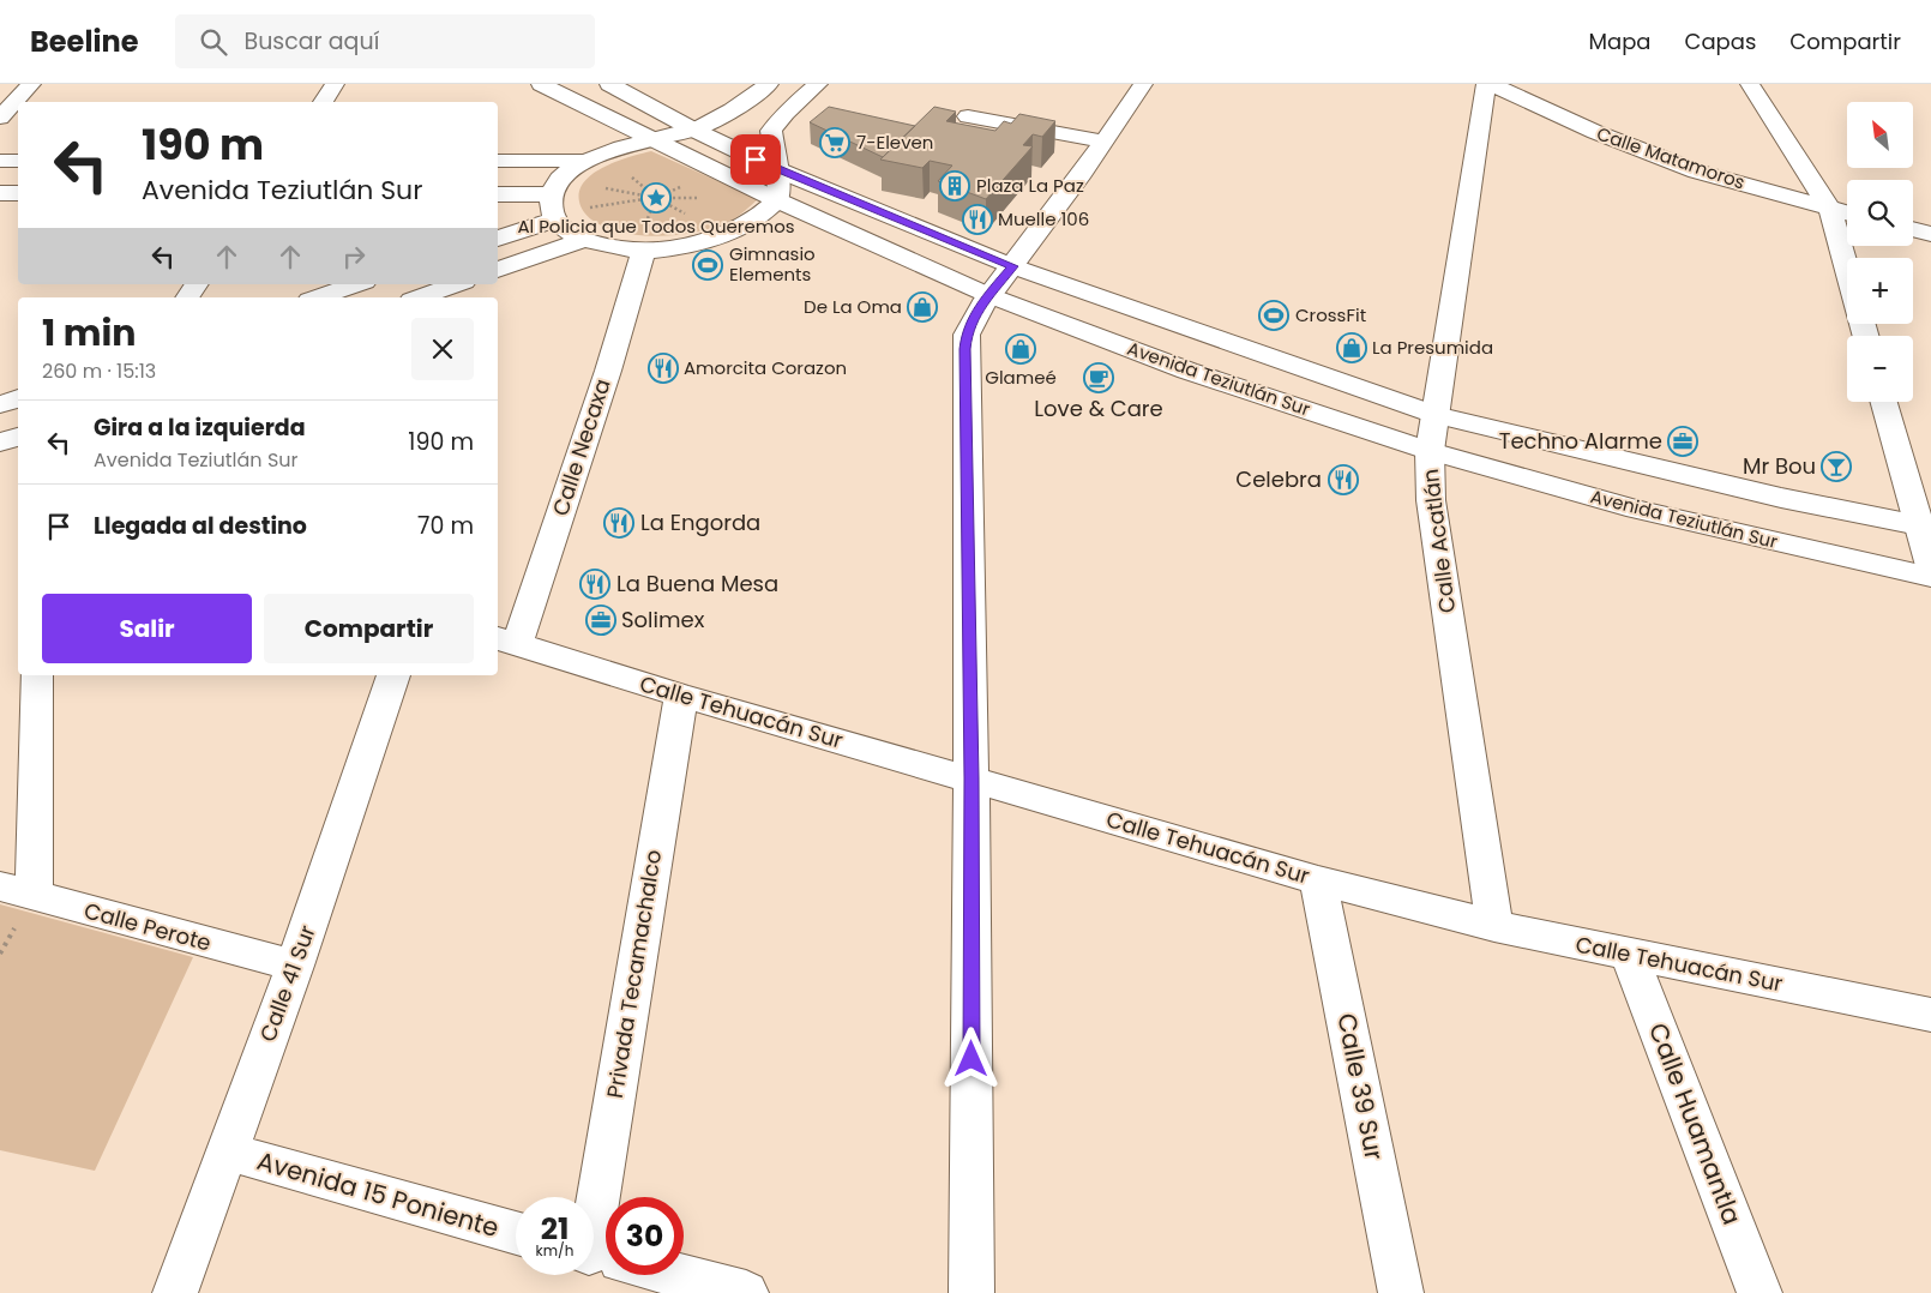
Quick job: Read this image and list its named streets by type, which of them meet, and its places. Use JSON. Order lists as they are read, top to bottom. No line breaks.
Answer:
{"streets":{"street":["Calle Matamoros","Avenida Teziutlán Sur","Calle Necaxa","Calle Acatlán","Calle Tehuacán Sur","Calle Perote","Privada Tecamachalco","Calle 41 Sur","Calle 39 Sur","Calle Huamantla","Avenida 15 Poniente"]},"crossings":[["Avenida Teziutlán Sur","Calle Acatlán"],["Calle Necaxa","Calle Tehuacán Sur"],["Calle Acatlán","Calle Tehuacán Sur"],["Calle Tehuacán Sur","Privada Tecamachalco"],["Calle Tehuacán Sur","Calle 39 Sur"],["Calle Tehuacán Sur","Calle Huamantla"],["Calle Perote","Calle 41 Sur"],["Calle 41 Sur","Avenida 15 Poniente"]],"places":{"supermarket":["7-Eleven"],"building":["Plaza La Paz"],"place":["Al Policia que Todos Queremos"],"restaurant":["Muelle 106","Amorcita Corazon","Celebra","La Engorda","La Buena Mesa"],"sports":["Gimnasio Elements","CrossFit"],"shop":["De La Oma","La Presumida","Glameé"],"cafe":["Love & Care"],"office":["Techno Alarme","Solimex"],"bar":["Mr Bou"]},"north":"top left","page":{"header":"Beeline","search":"Buscar aquí","nav":["Mapa","Capas","Compartir"],"map_buttons":["+","−"],"turn":["190 m","Avenida Teziutlán Sur"],"heading":["1 min","260 m · 15:13"],"list":[{"name":"Gira a la izquierda","note":"Avenida Teziutlán Sur","value":"190 m"},{"name":"Llegada al destino","value":"70 m"}],"buttons":["Salir","Compartir"],"speed":"21 km/h","limit":"30"}}
